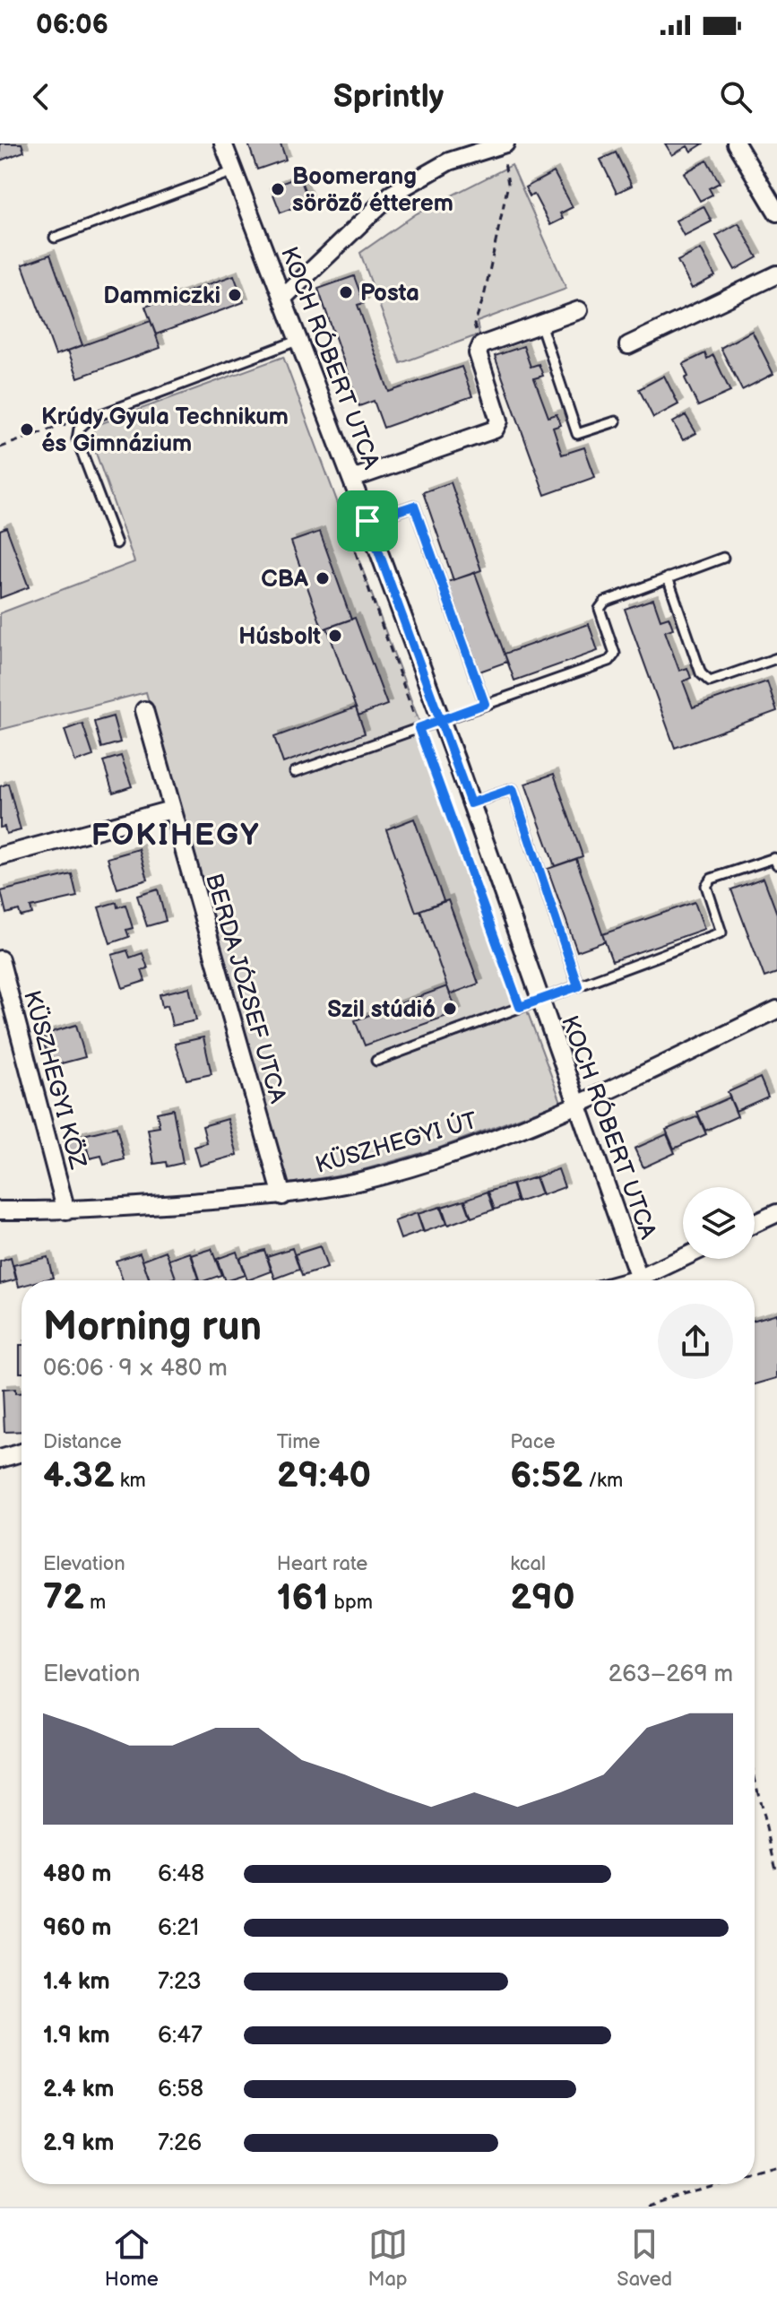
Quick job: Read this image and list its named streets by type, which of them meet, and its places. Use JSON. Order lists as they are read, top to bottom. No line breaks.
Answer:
{"streets":{"street":["KOCH RÓBERT UTCA","BERDA JÓZSEF UTCA","KÜSZHEGYI KÖZ","KÜSZHEGYI ÚT"]},"crossings":[["KOCH RÓBERT UTCA","KÜSZHEGYI ÚT"],["BERDA JÓZSEF UTCA","KÜSZHEGYI ÚT"],["KÜSZHEGYI KÖZ","KÜSZHEGYI ÚT"]],"districts":["FOKIHEGY"],"places":["Boomerang söröző étterem","Posta","Dammiczki","Krúdy Gyula Technikum és Gimnázium","CBA","Húsbolt","Szil stúdió"],"page":{"status":"06:06","header":"Sprintly","heading":["Morning run","06:06 · 9 × 480 m"],"stats":[["Distance","4.32 km"],["Time","29:40"],["Pace","6:52 /km"],["Elevation","72 m"],["Heart rate","161 bpm"],["kcal","290"]],"chart":["Elevation","263–269 m"],"list":[{"name":"480 m","note":"6:48"},{"name":"960 m","note":"6:21"},{"name":"1.4 km","note":"7:23"},{"name":"1.9 km","note":"6:47"},{"name":"2.4 km","note":"6:58"},{"name":"2.9 km","note":"7:26"}],"tabs":["Home","Map","Saved"]}}
